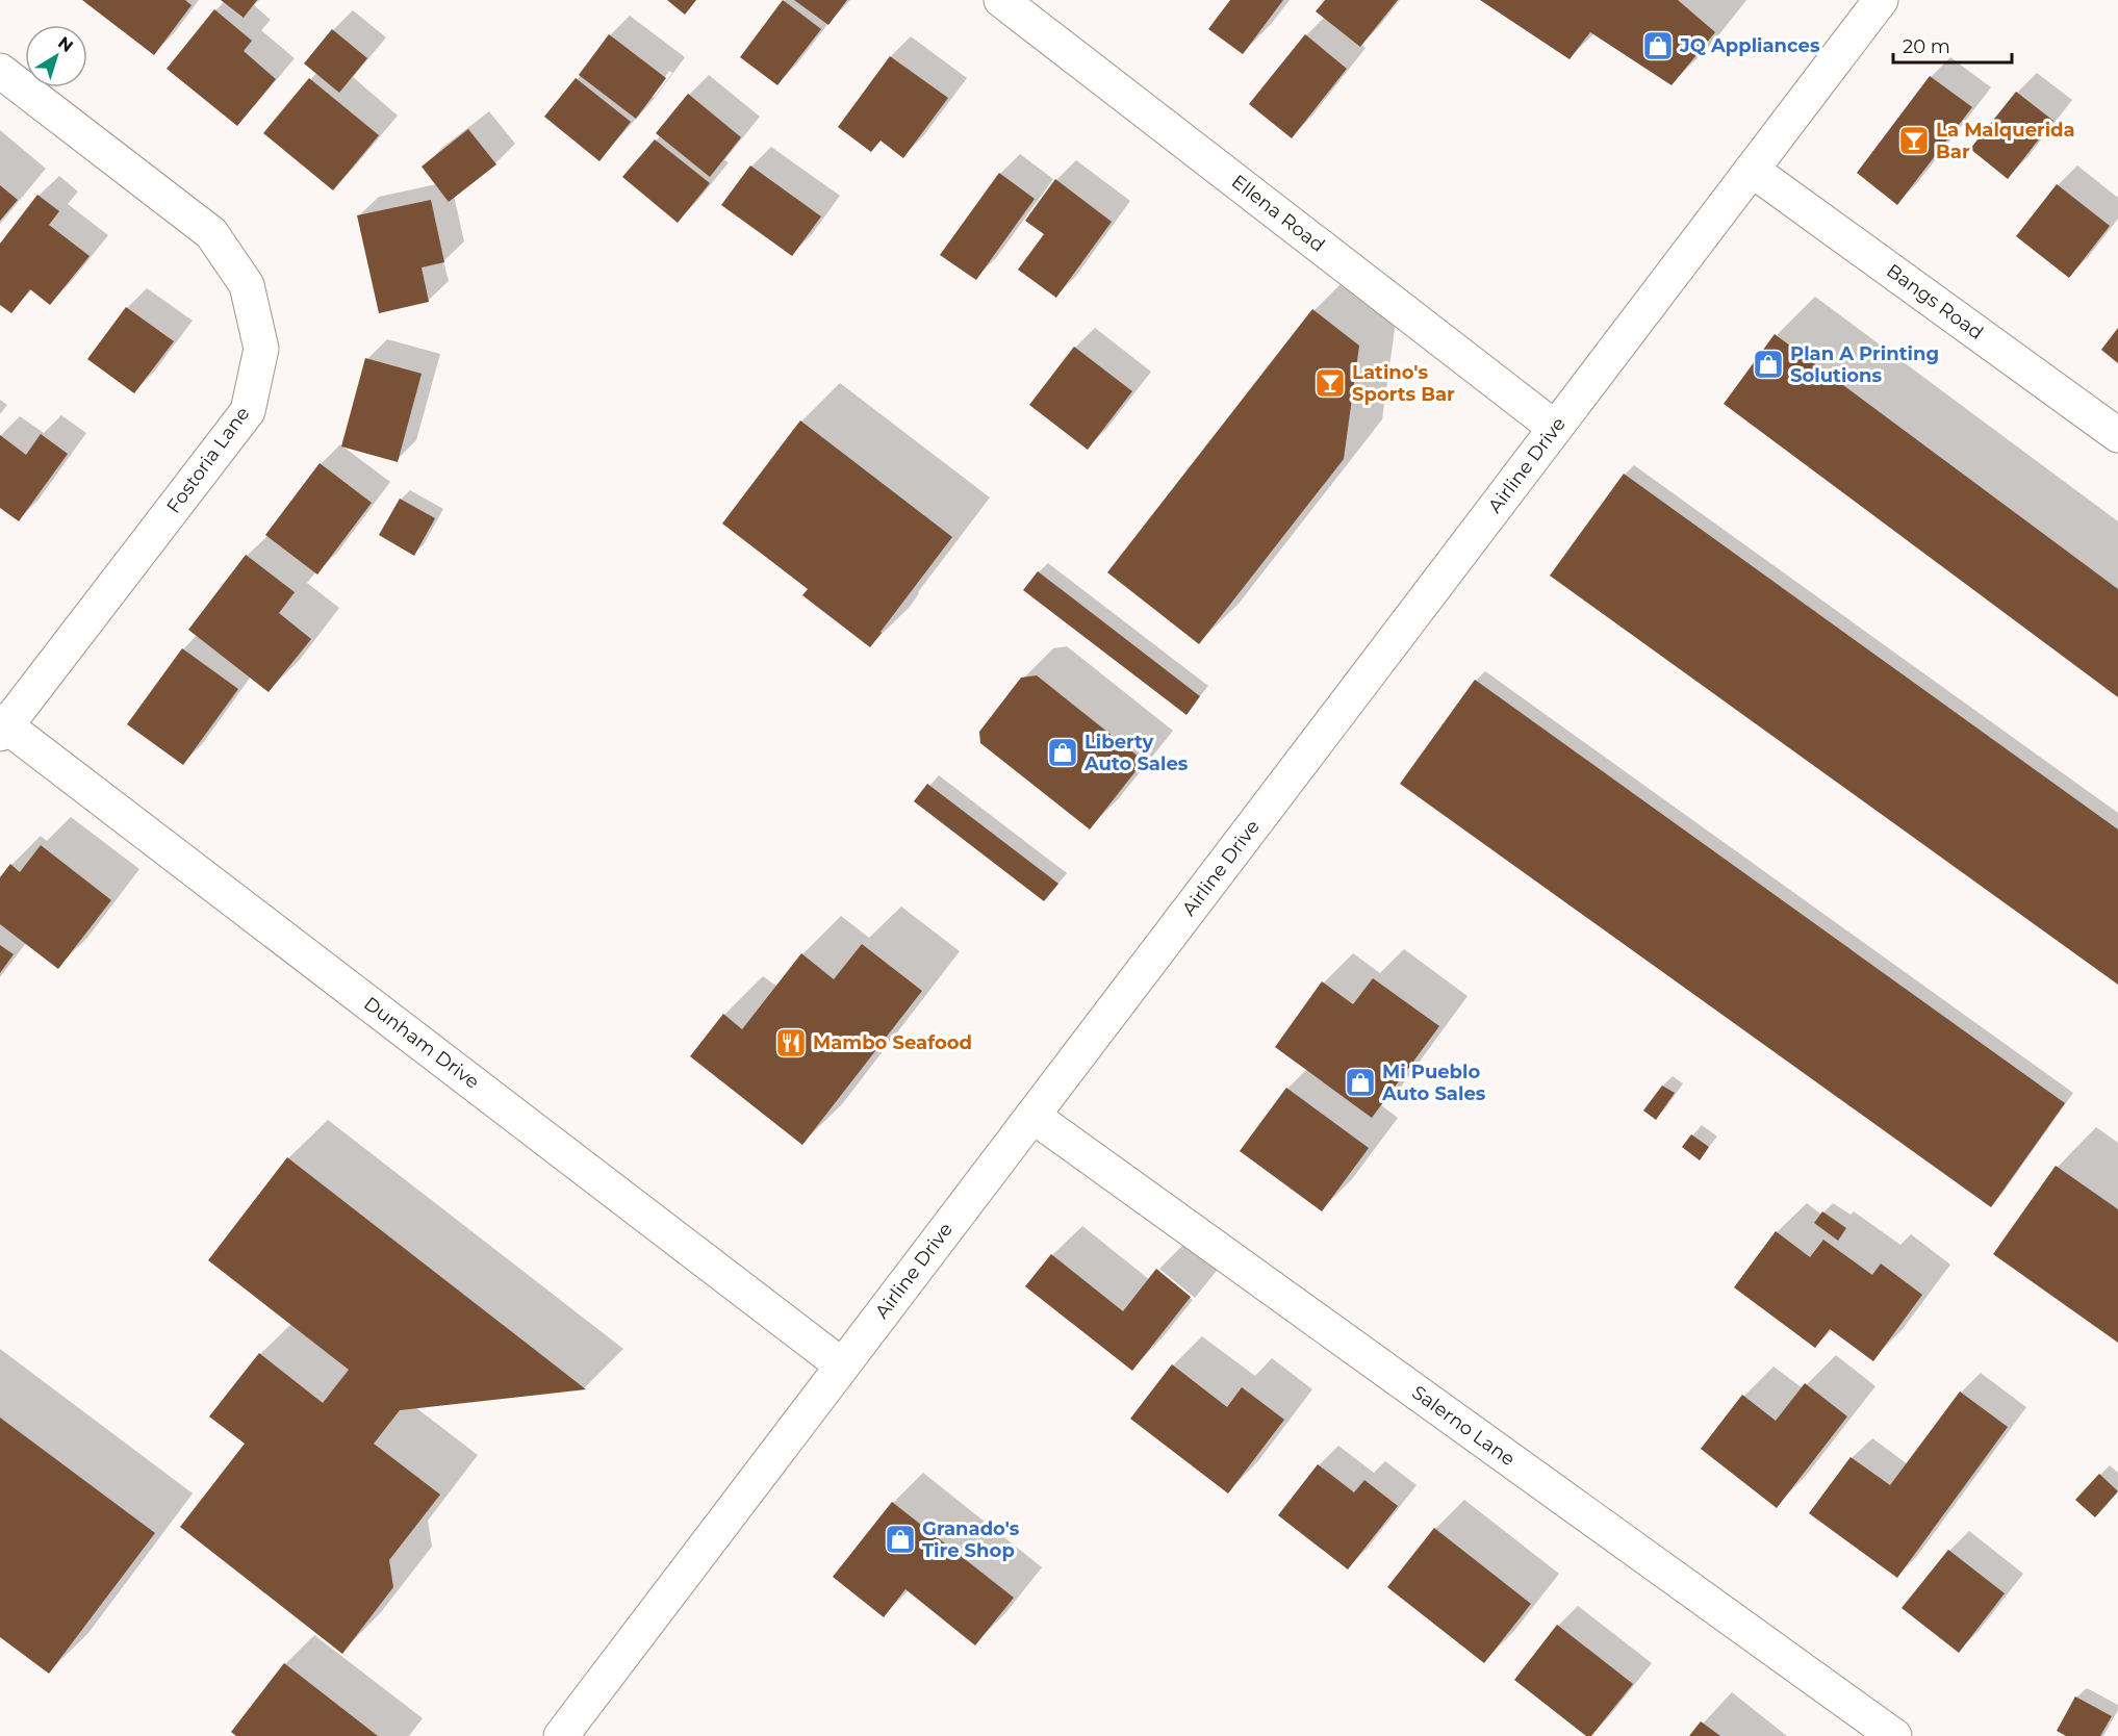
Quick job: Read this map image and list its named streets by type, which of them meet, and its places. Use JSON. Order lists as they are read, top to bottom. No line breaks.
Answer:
{"streets":{"street":["Ellena Road","Bangs Road","Fostoria Lane","Airline Drive","Dunham Drive","Salerno Lane"]},"crossings":[["Ellena Road","Airline Drive"],["Bangs Road","Airline Drive"],["Fostoria Lane","Dunham Drive"],["Airline Drive","Dunham Drive"],["Airline Drive","Salerno Lane"]],"places":{"shop":["JQ Appliances","Plan A Printing Solutions","Liberty Auto Sales","Mi Pueblo Auto Sales","Granado's Tire Shop"],"bar":["La Malquerida Bar","Latino's Sports Bar"],"restaurant":["Mambo Seafood"]},"scale_bar":"20 m","north":"top right"}
